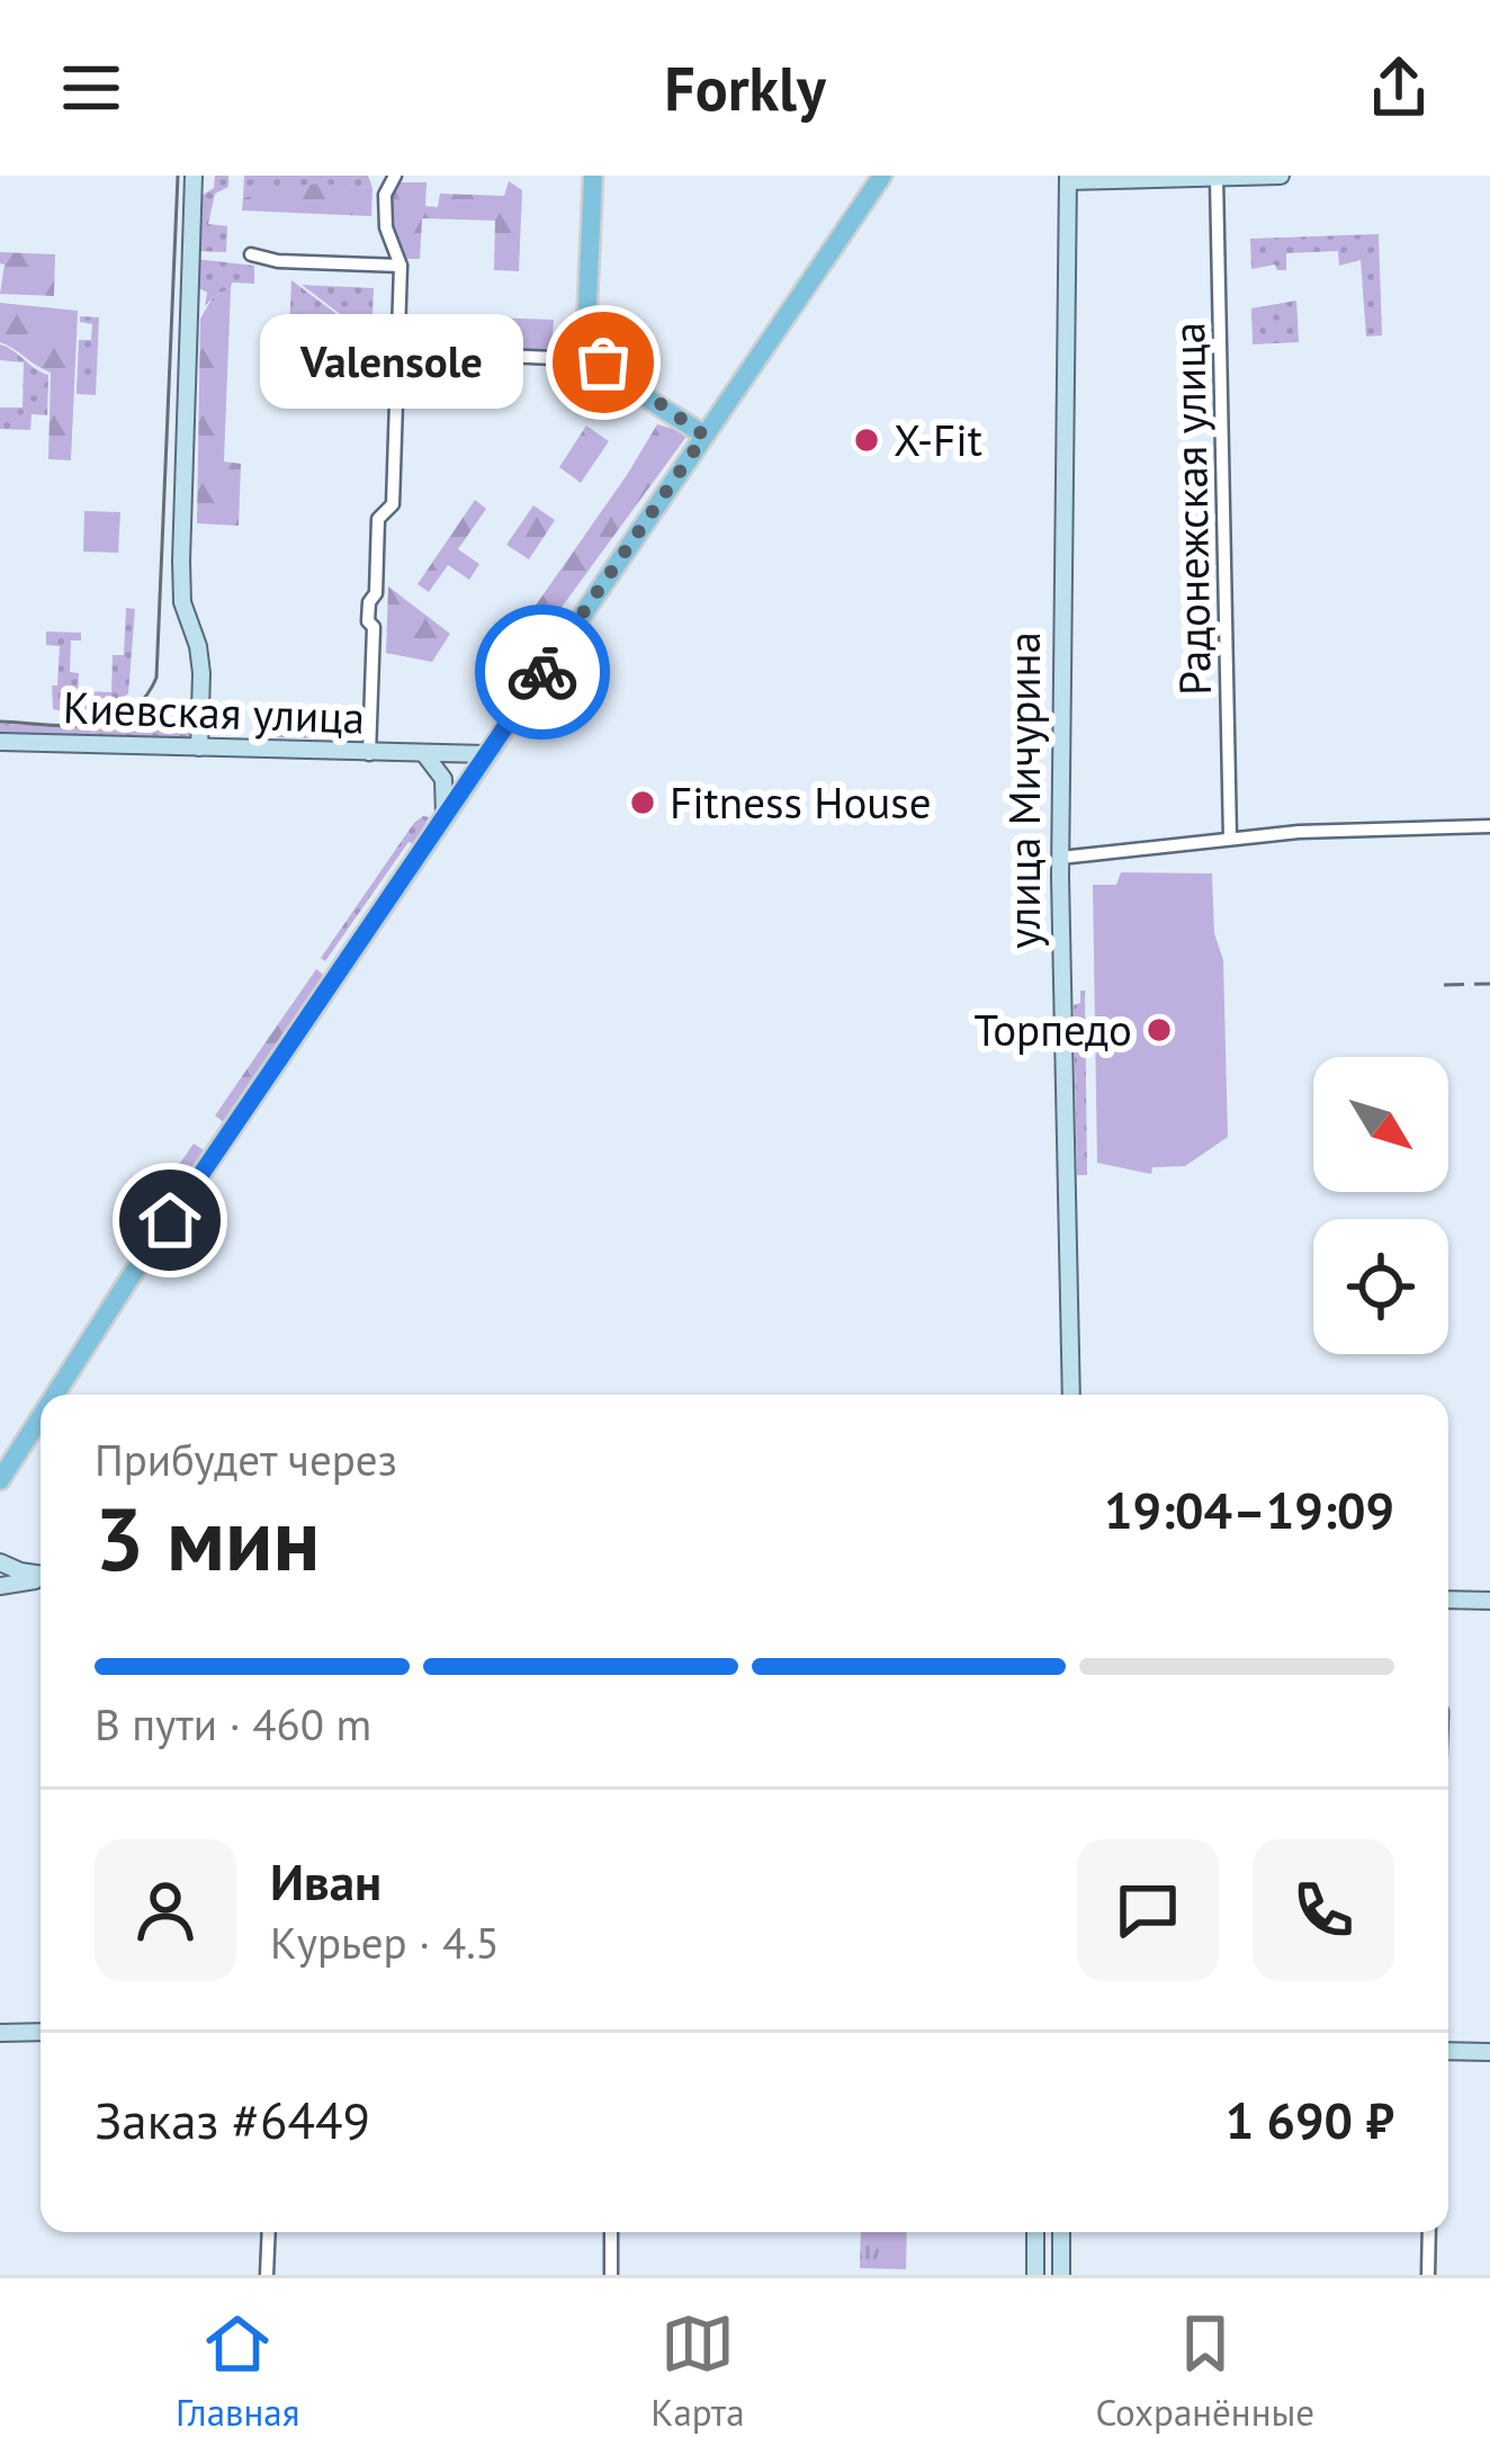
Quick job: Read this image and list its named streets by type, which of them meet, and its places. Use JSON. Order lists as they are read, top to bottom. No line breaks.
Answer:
{"streets":{"main road":["Киевская улица","улица Мичурина"],"street":["Радонежская улица"]},"places":["Valensole","X-Fit","Fitness House","Торпедо"],"north":"bottom right","page":{"header":"Forkly","bubble":"Valensole","heading":["3 мин","Прибудет через","19:04–19:09"],"panel":["Иван","Курьер · 4.5","Заказ #6449","1 690 ₽"],"bar":"В пути · 460 m","tabs":["Главная","Карта","Сохранённые"]}}
